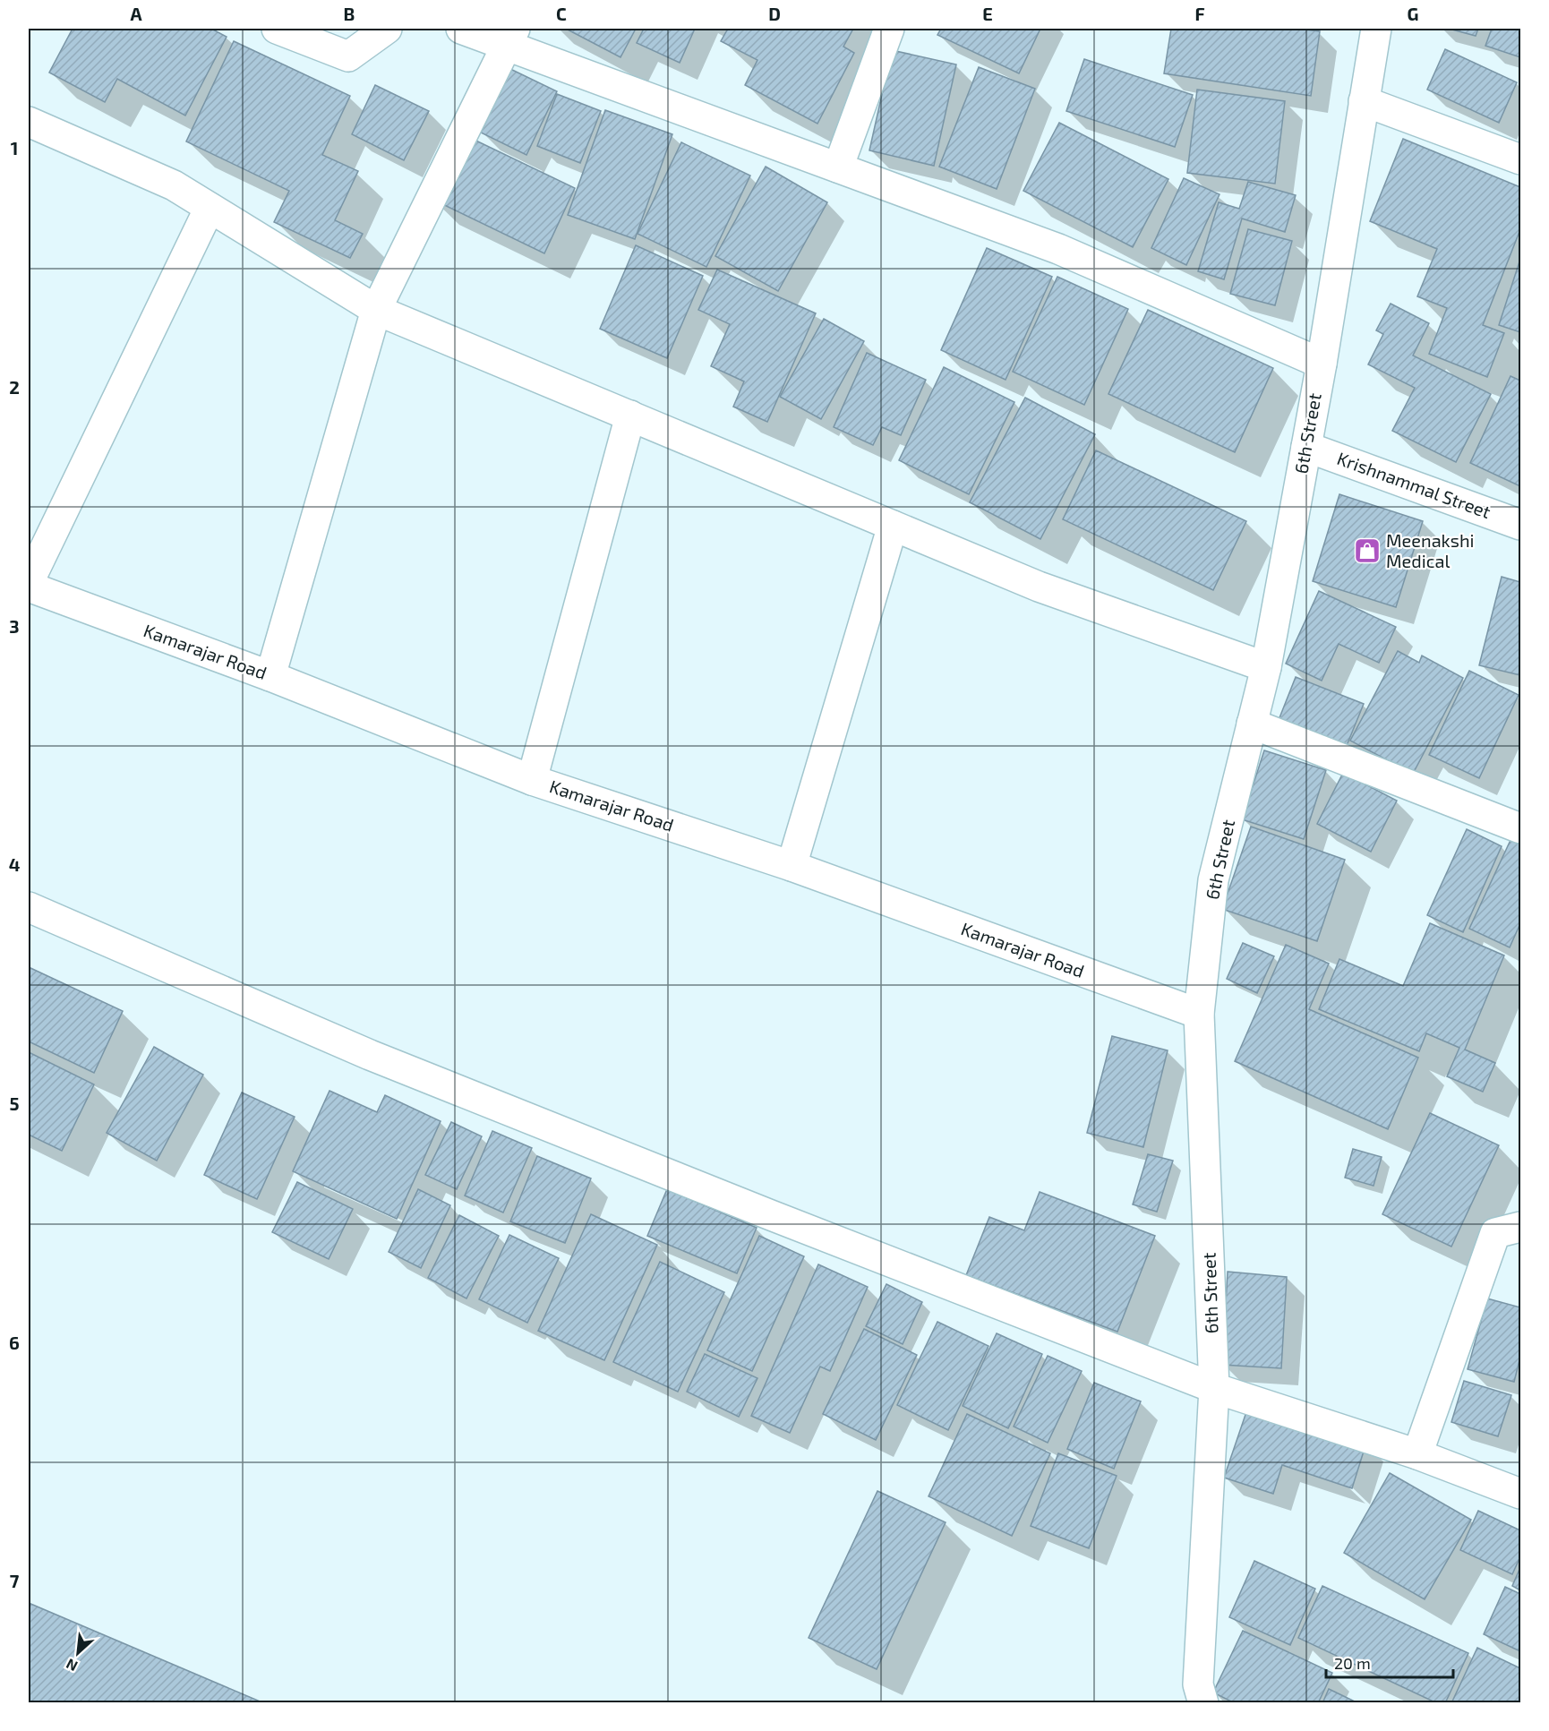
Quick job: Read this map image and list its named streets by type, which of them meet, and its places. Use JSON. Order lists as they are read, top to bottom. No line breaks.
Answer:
{"streets":{"street":["6th Street","Krishnammal Street","Kamarajar Road"]},"crossings":[["6th Street","Krishnammal Street"],["6th Street","Kamarajar Road"]],"places":{"shop":["Meenakshi Medical"]},"scale_bar":"20 m","north":"bottom left","grid":{"columns":["A","B","C","D","E","F","G"],"rows":["1","2","3","4","5","6","7"]}}
